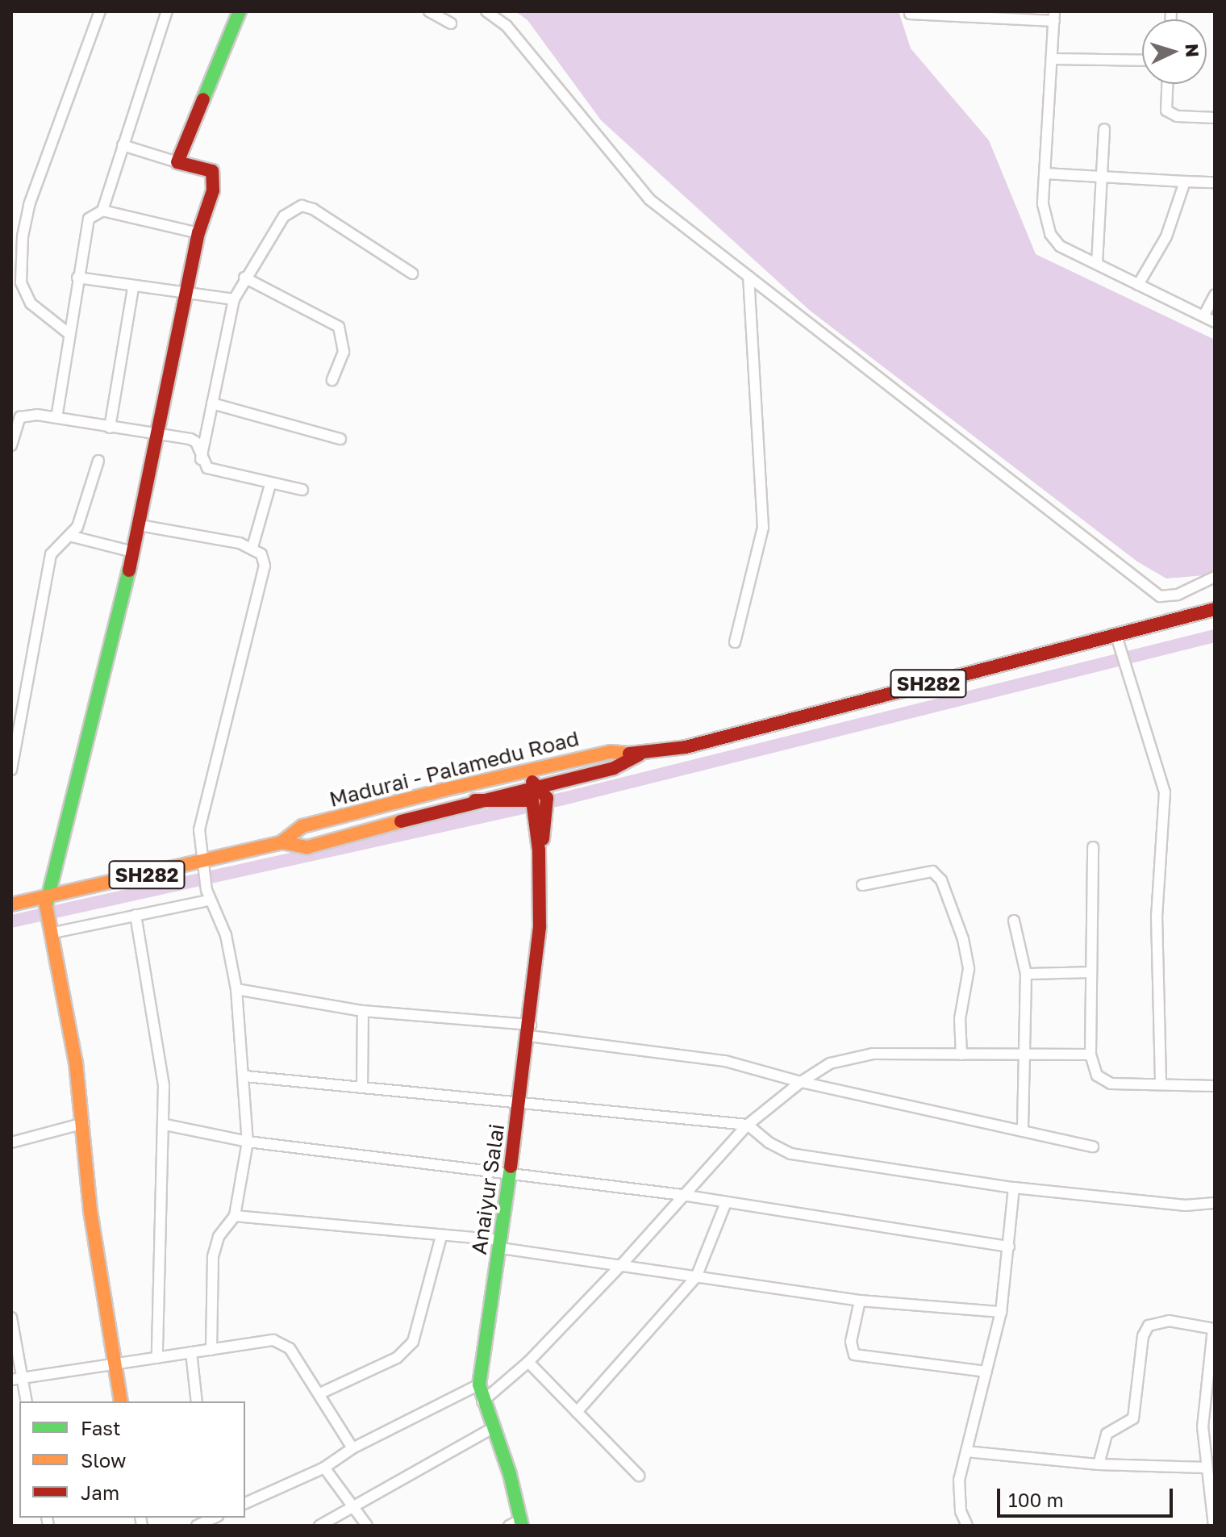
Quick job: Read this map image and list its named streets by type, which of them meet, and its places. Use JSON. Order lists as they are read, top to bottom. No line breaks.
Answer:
{"streets":{"main road":["SH282","Madurai - Palamedu Road","Anaiyur Salai"]},"legend":["Fast","Slow","Jam"],"scale_bar":"100 m","north":"right"}
